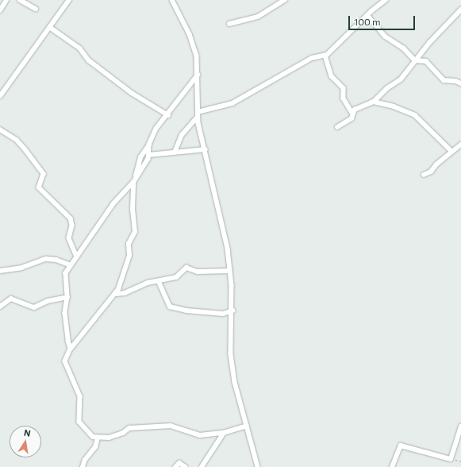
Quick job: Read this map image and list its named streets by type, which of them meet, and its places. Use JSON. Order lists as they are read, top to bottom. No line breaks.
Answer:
{"scale_bar":"100 m","north":"top"}
